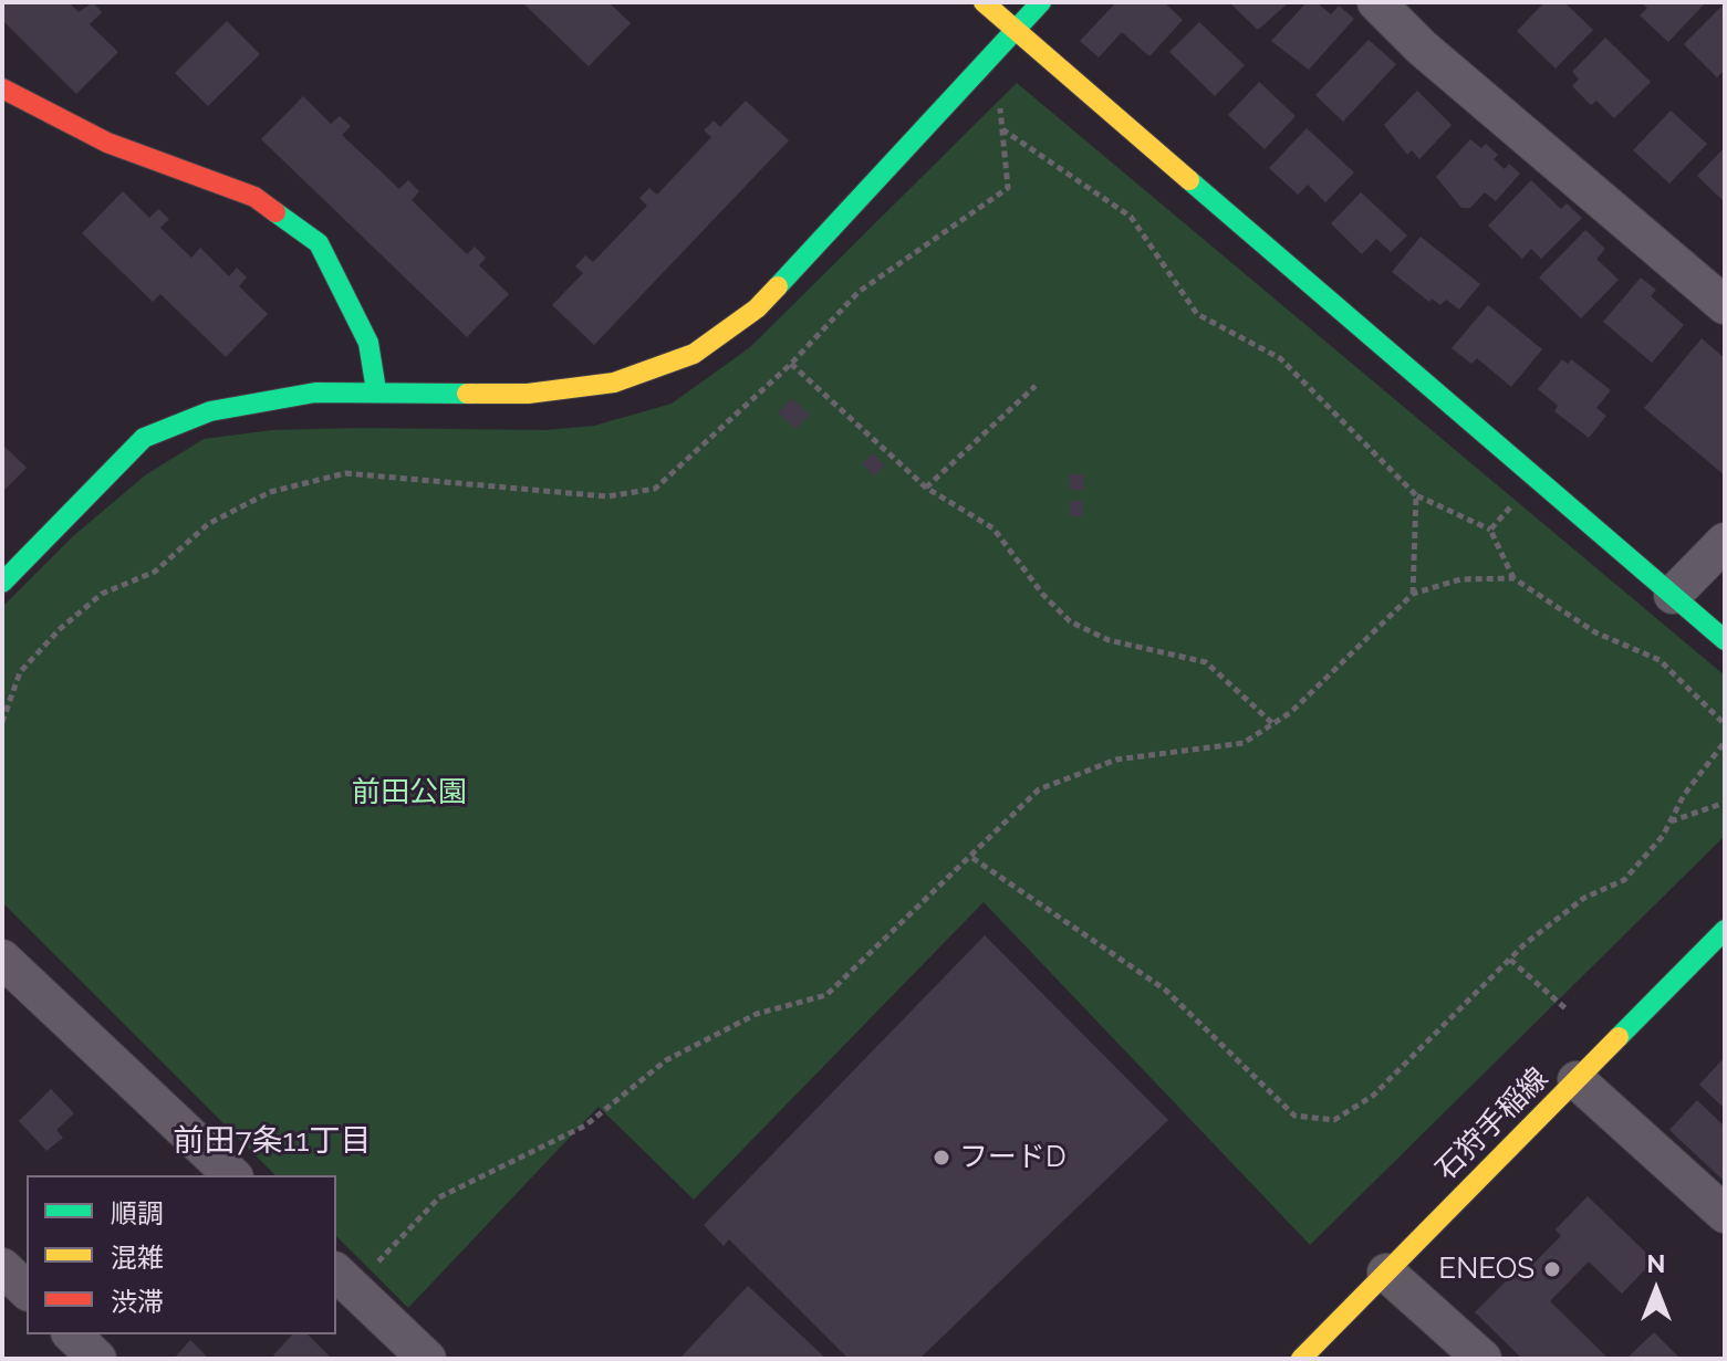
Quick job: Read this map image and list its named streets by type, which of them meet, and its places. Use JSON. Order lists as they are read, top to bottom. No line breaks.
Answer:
{"streets":{"street":["石狩手稲線"]},"districts":["前田7条11丁目"],"parks":["前田公園"],"places":["フードD","ENEOS"],"legend":["順調","混雑","渋滞"],"north":"top"}
